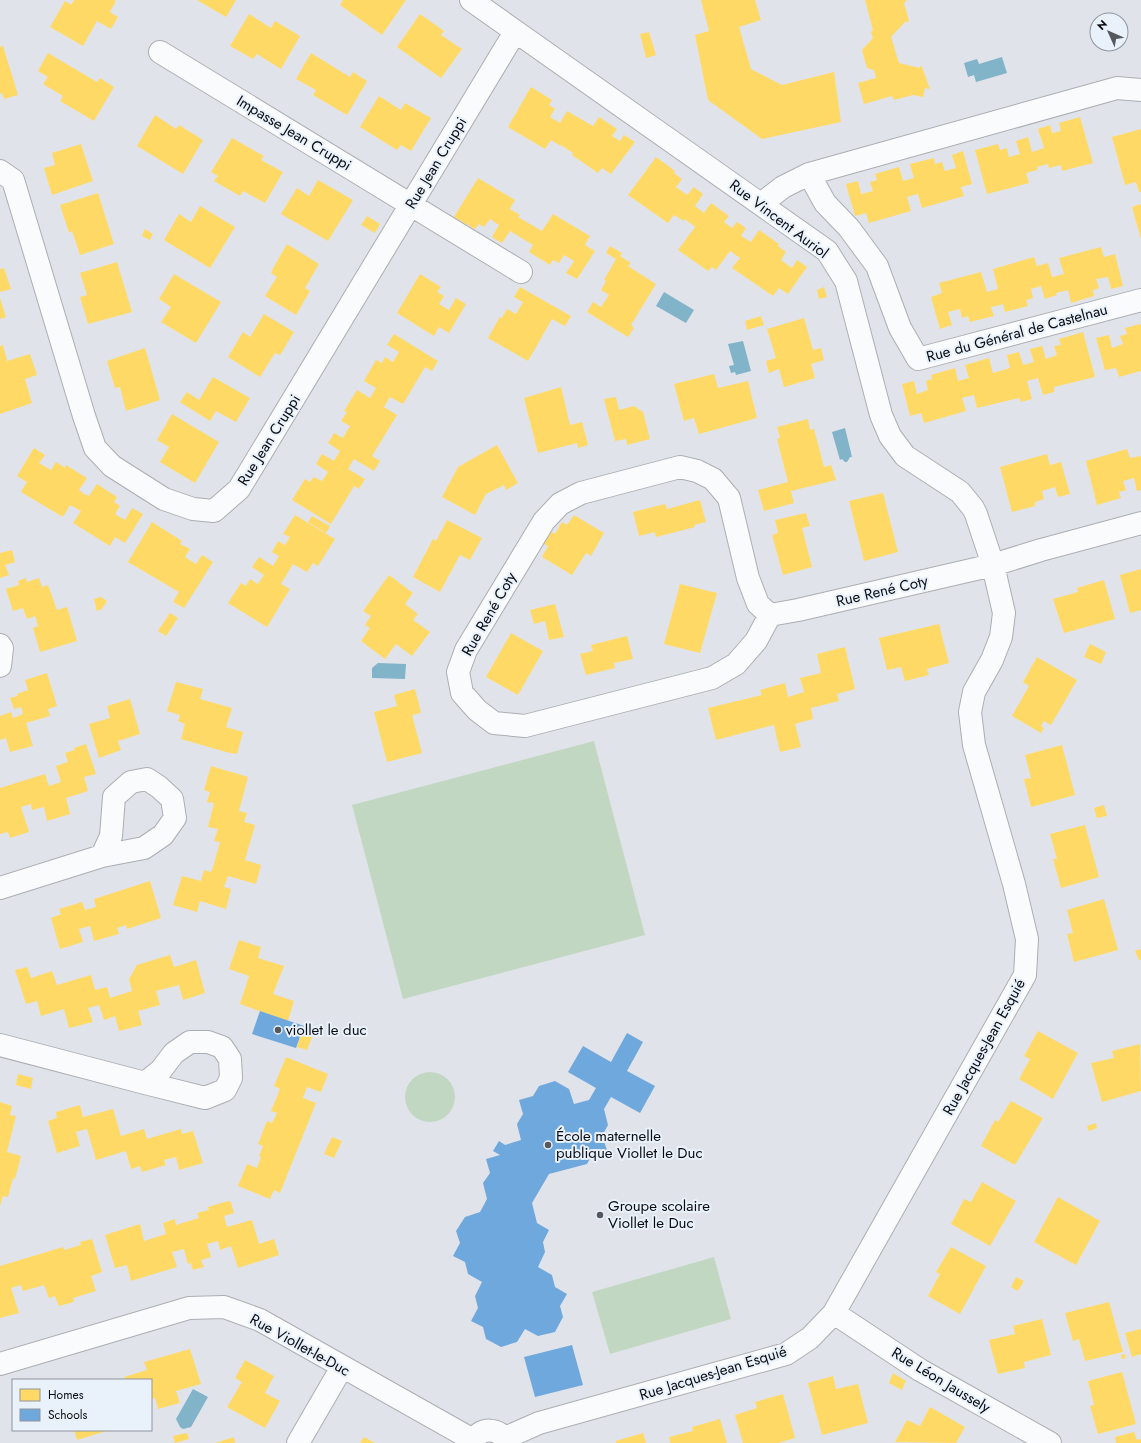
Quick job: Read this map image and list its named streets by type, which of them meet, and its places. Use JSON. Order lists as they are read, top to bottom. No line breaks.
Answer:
{"streets":{"street":["Impasse Jean Cruppi","Rue Jean Cruppi","Rue Vincent Auriol","Rue du Général de Castelnau","Rue René Coty","Rue Jacques-Jean Esquié","Rue Viollet-le-Duc","Rue Léon Jaussely"]},"crossings":[["Impasse Jean Cruppi","Rue Jean Cruppi"],["Rue Jean Cruppi","Rue Vincent Auriol"],["Rue Vincent Auriol","Rue René Coty"],["Rue Vincent Auriol","Rue Jacques-Jean Esquié"],["Rue René Coty","Rue Jacques-Jean Esquié"],["Rue Jacques-Jean Esquié","Rue Léon Jaussely"]],"places":["viollet le duc","École maternelle publique Viollet le Duc","Groupe scolaire Viollet le Duc"],"legend":["Homes","Schools"],"north":"top left"}
